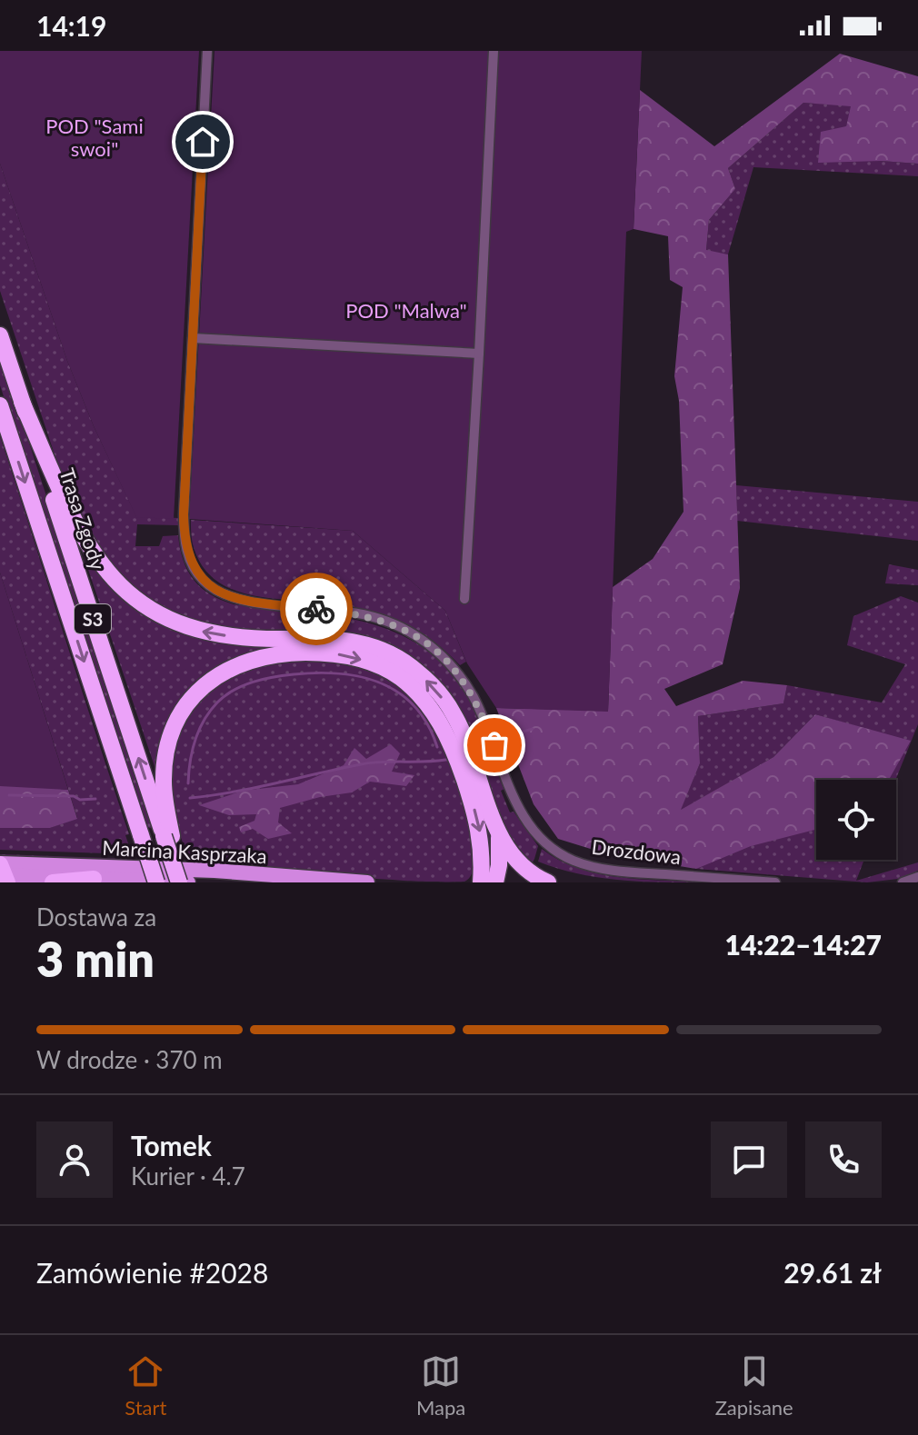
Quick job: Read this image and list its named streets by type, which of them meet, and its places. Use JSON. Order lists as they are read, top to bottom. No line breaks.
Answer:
{"streets":{"highway":["Trasa Zgody","S3"],"main road":["Marcina Kasprzaka"],"street":["Drozdowa"]},"parks":["POD \"Sami swoi\"","POD \"Malwa\""],"page":{"status":"14:19","heading":["3 min","Dostawa za","14:22–14:27"],"panel":["Tomek","Kurier · 4.7","Zamówienie #2028","29.61 zł"],"bar":"W drodze · 370 m","tabs":["Start","Mapa","Zapisane"]}}
